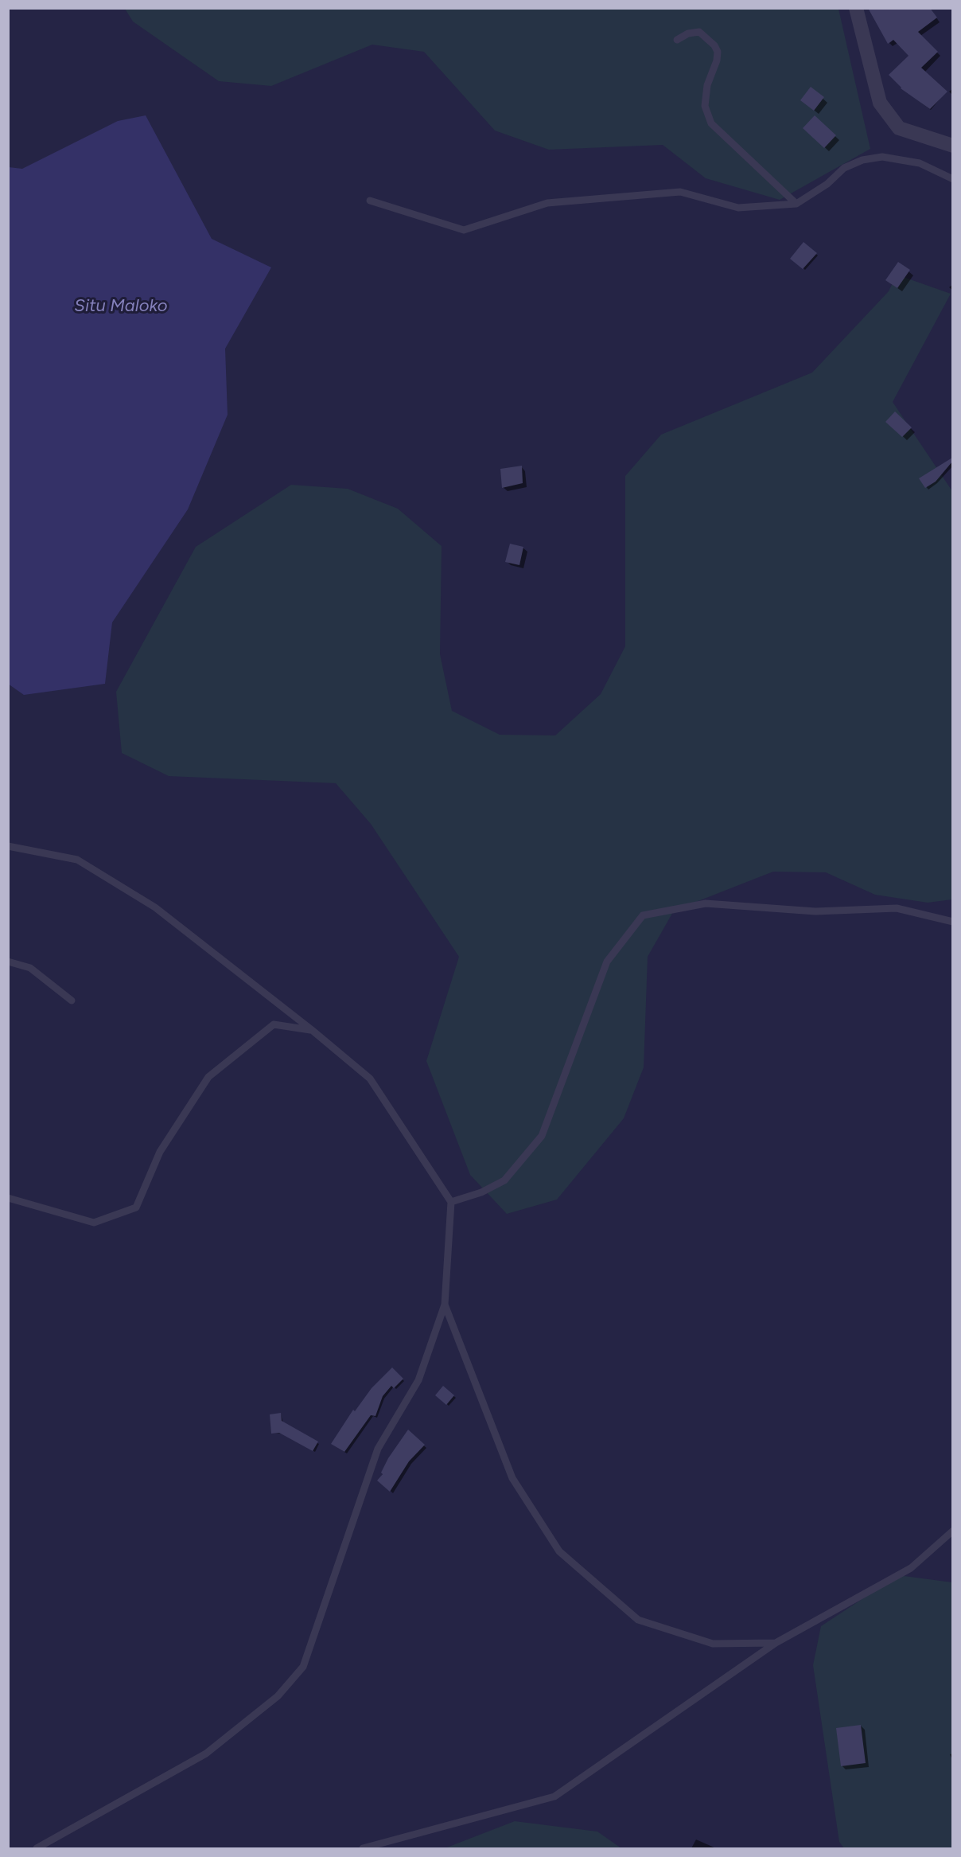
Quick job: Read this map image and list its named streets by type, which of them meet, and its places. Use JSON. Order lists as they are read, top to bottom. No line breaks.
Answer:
{"water":["Situ Maloko"]}
